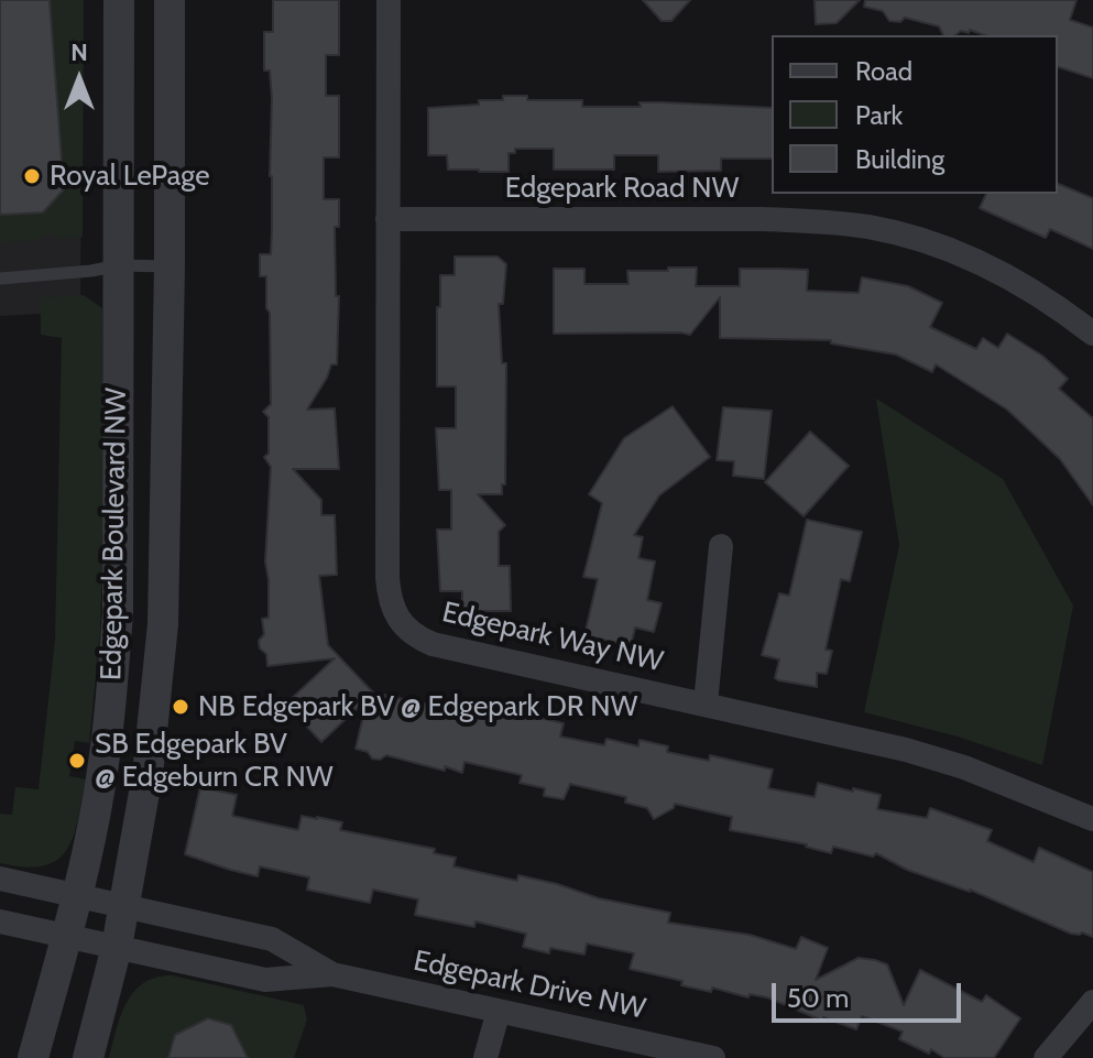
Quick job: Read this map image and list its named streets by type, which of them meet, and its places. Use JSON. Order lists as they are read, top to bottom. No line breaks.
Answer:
{"streets":{"street":["Edgepark Road NW","Edgepark Boulevard NW","Edgepark Way NW","Edgepark Drive NW"]},"crossings":[["Edgepark Road NW","Edgepark Way NW"],["Edgepark Boulevard NW","Edgepark Drive NW"]],"places":["Royal LePage","NB Edgepark BV @ Edgepark DR NW","SB Edgepark BV @ Edgeburn CR NW"],"legend":["Road","Park","Building"],"scale_bar":"50 m","north":"top"}
